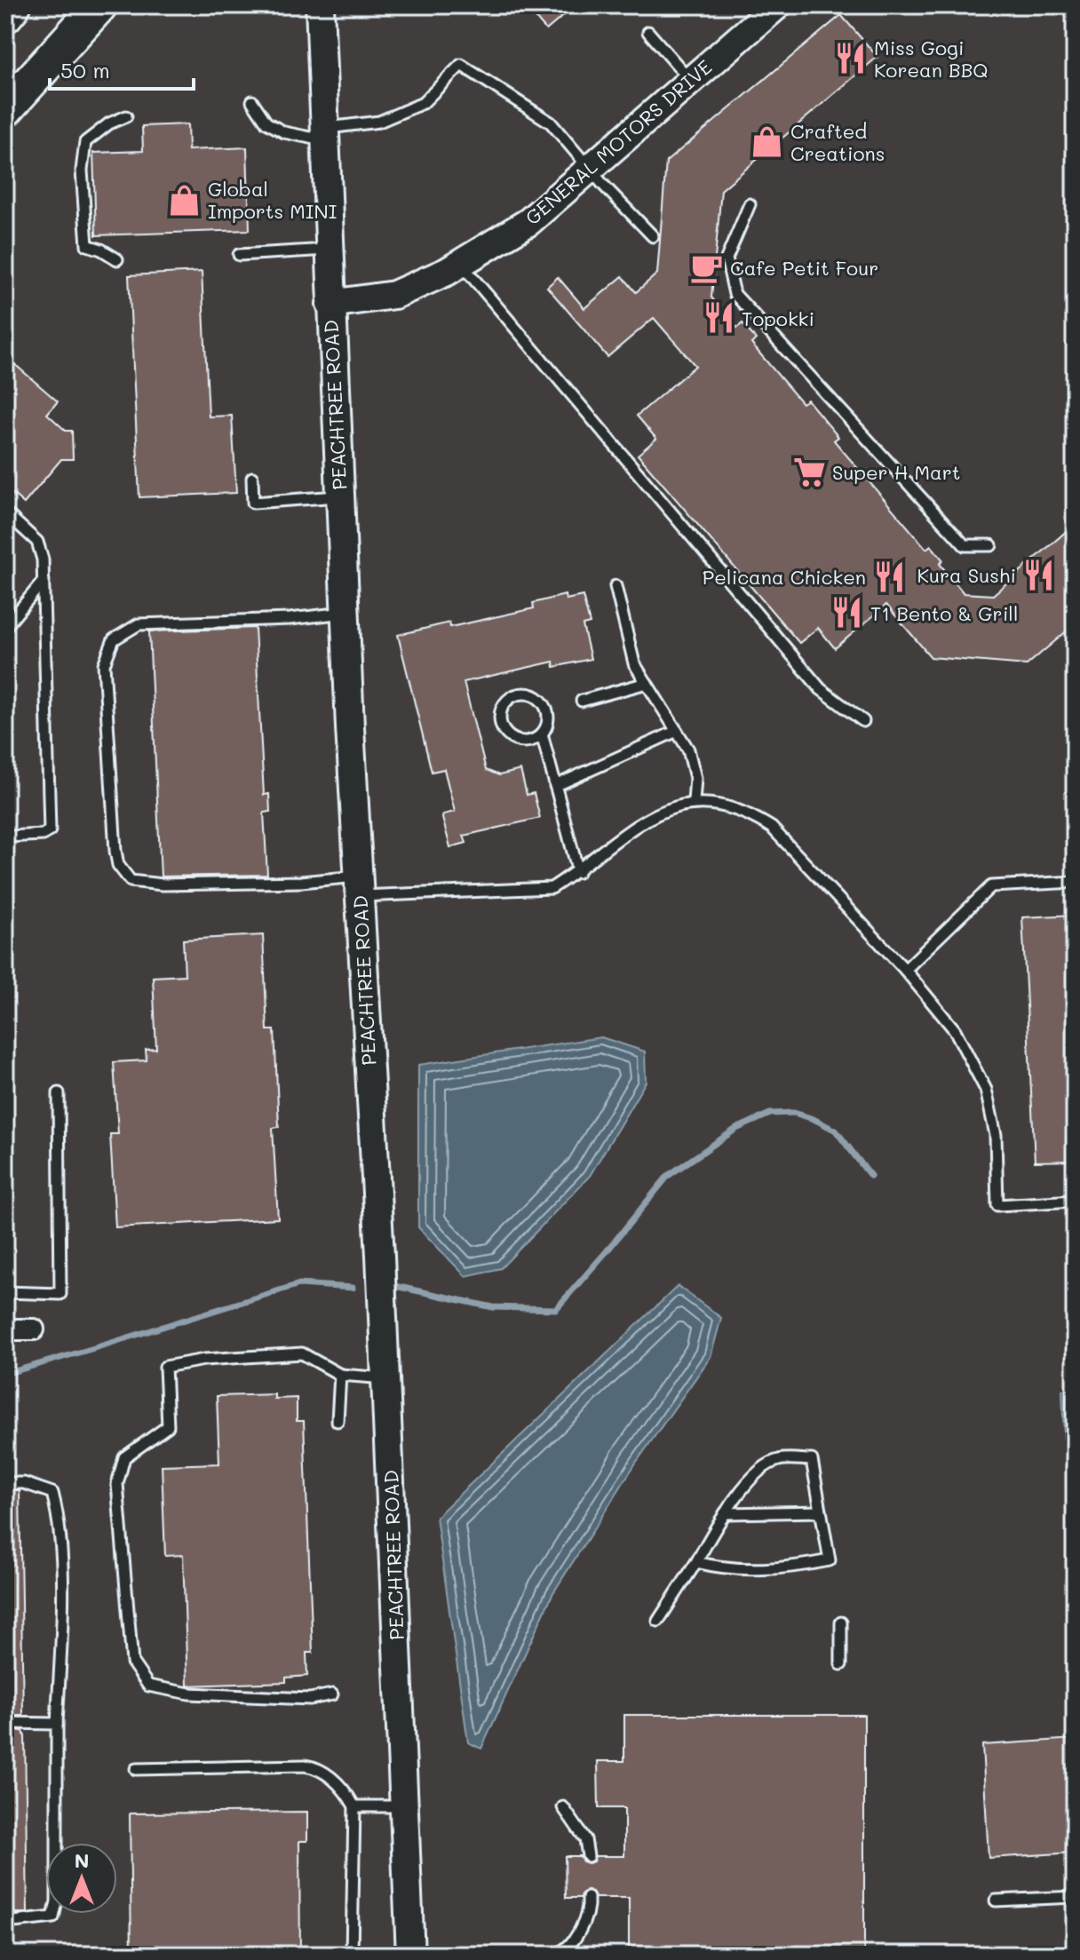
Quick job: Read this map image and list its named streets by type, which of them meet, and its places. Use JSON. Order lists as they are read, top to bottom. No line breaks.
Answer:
{"streets":{"street":["GENERAL MOTORS DRIVE","PEACHTREE ROAD"]},"crossings":[["GENERAL MOTORS DRIVE","PEACHTREE ROAD"]],"places":{"restaurant":["Miss Gogi Korean BBQ","Topokki","Kura Sushi","Pelicana Chicken","T1 Bento & Grill"],"shop":["Crafted Creations","Global Imports MINI"],"cafe":["Cafe Petit Four"],"supermarket":["Super H Mart"]},"scale_bar":"50 m","north":"top"}
